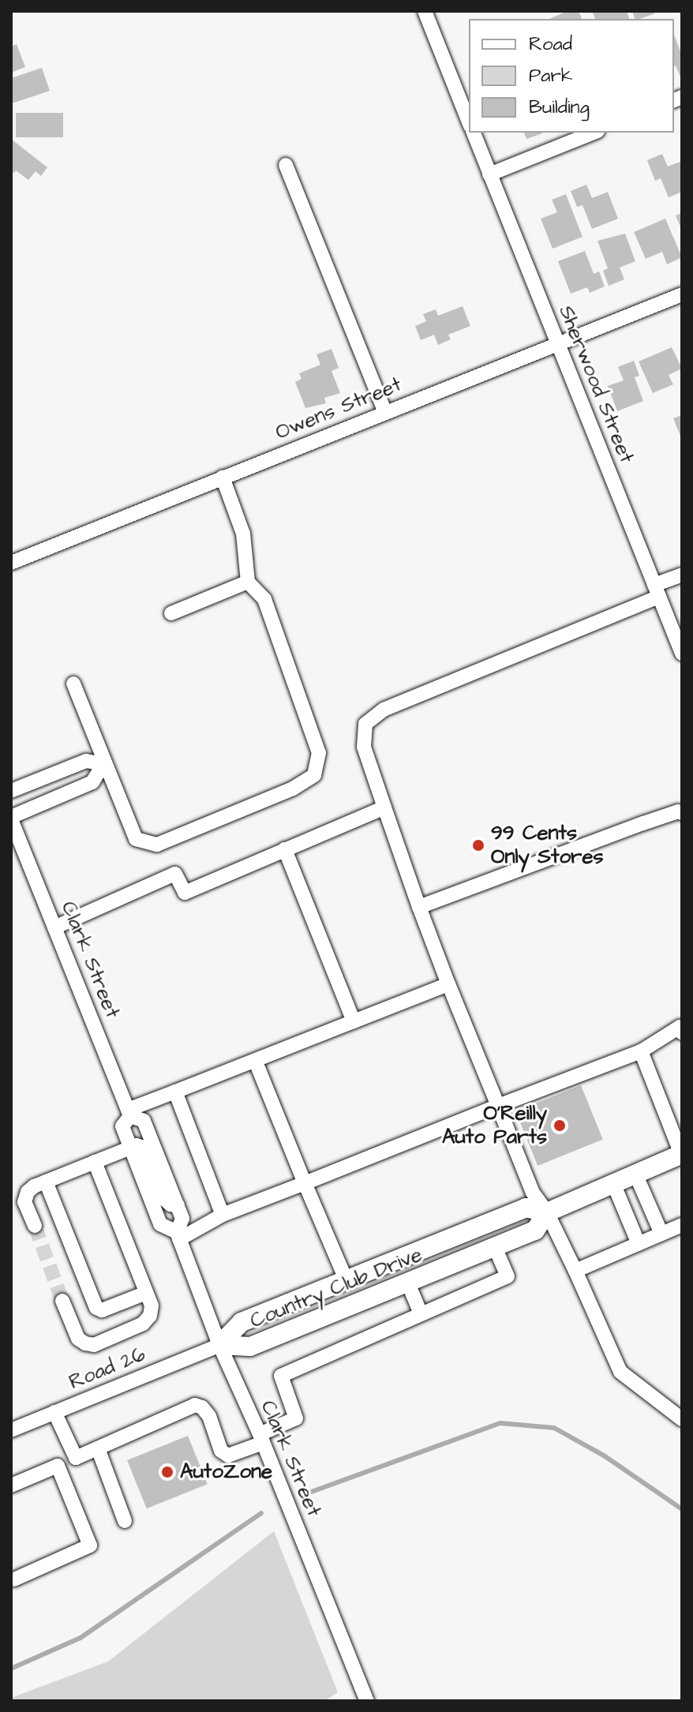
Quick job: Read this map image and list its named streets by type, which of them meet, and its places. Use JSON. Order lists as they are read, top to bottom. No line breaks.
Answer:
{"streets":{"main road":["Country Club Drive"],"street":["Sherwood Street","Owens Street","Clark Street","Road 26"]},"crossings":[["Sherwood Street","Owens Street"],["Clark Street","Country Club Drive"],["Clark Street","Road 26"],["Country Club Drive","Road 26"]],"places":["99 Cents Only Stores","O'Reilly Auto Parts","AutoZone"],"legend":["Road","Park","Building"]}
